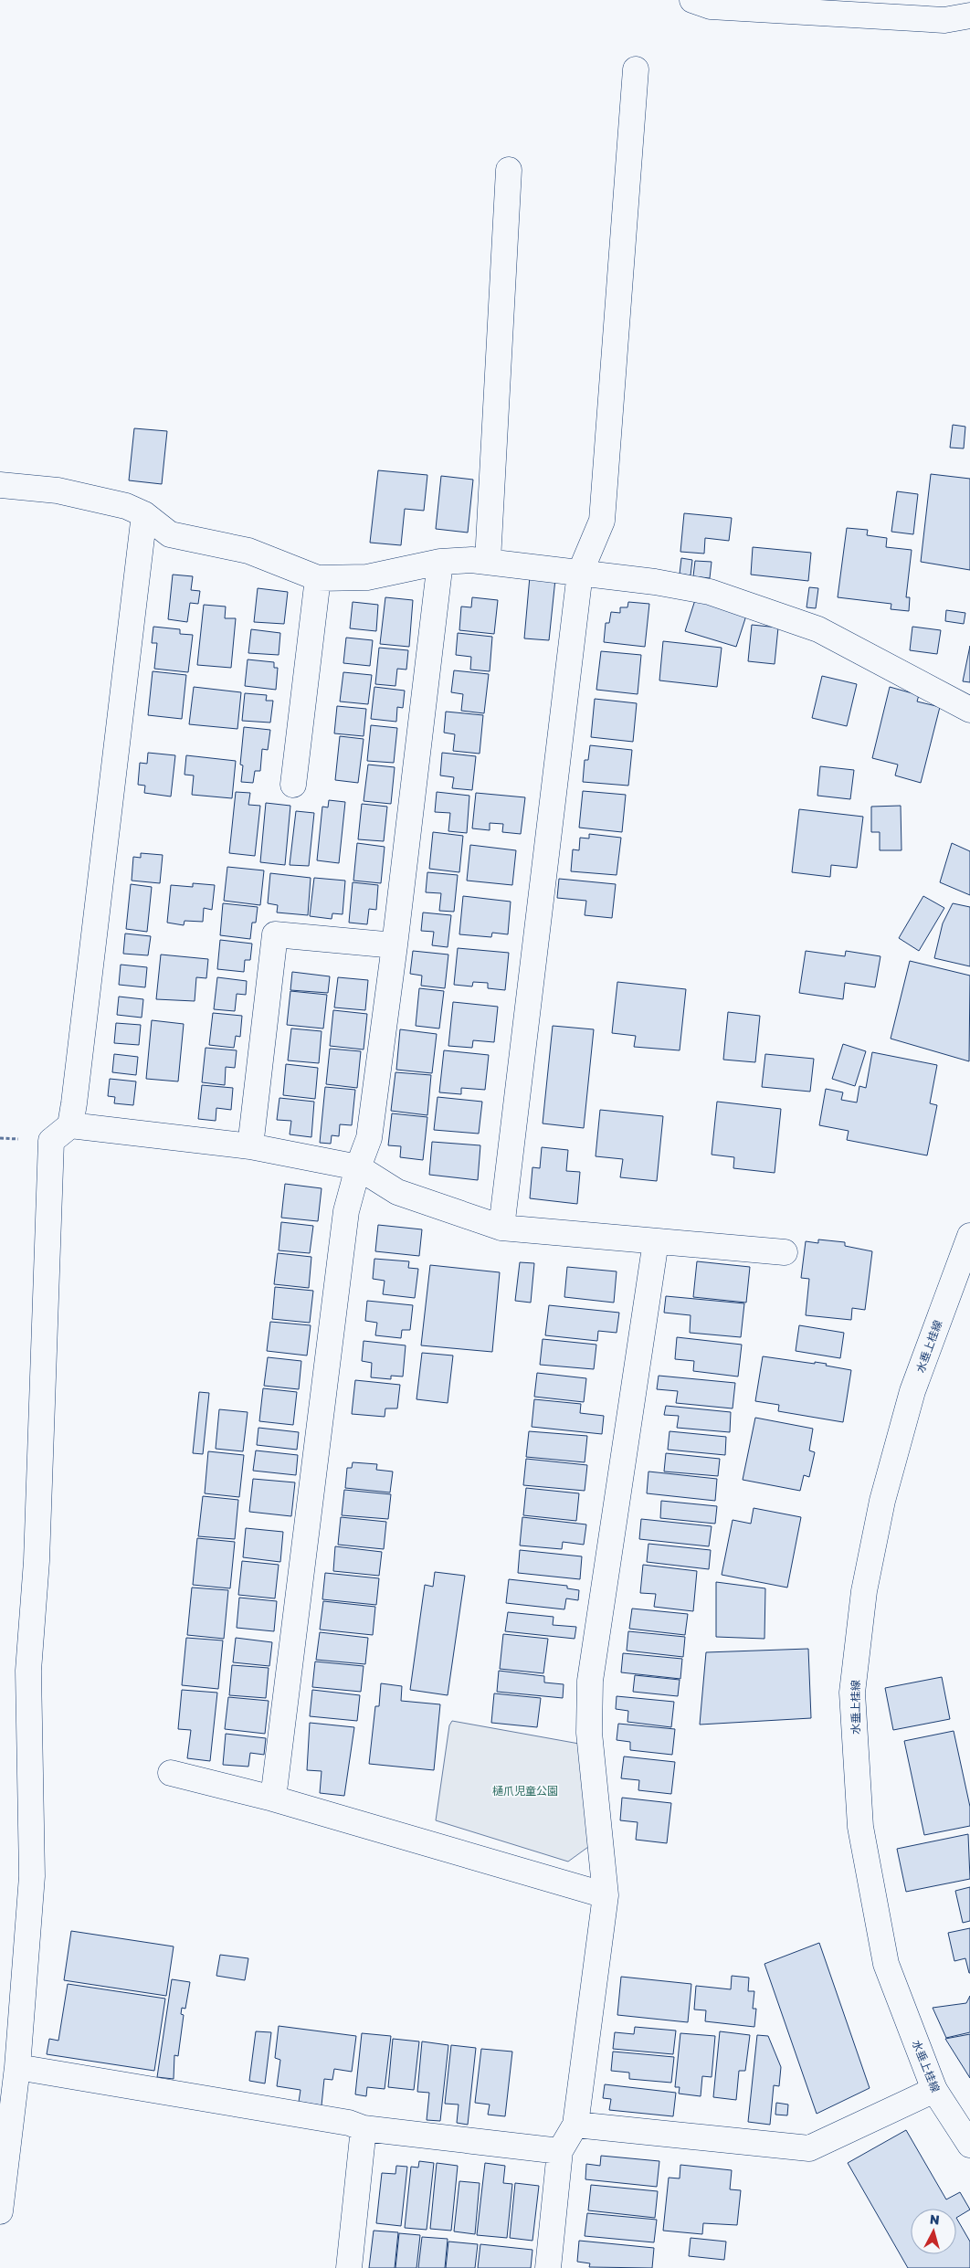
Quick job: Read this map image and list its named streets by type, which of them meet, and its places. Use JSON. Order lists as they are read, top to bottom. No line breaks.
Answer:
{"streets":{"street":["水垂上桂線"]},"parks":["樋爪児童公園"],"north":"top"}
